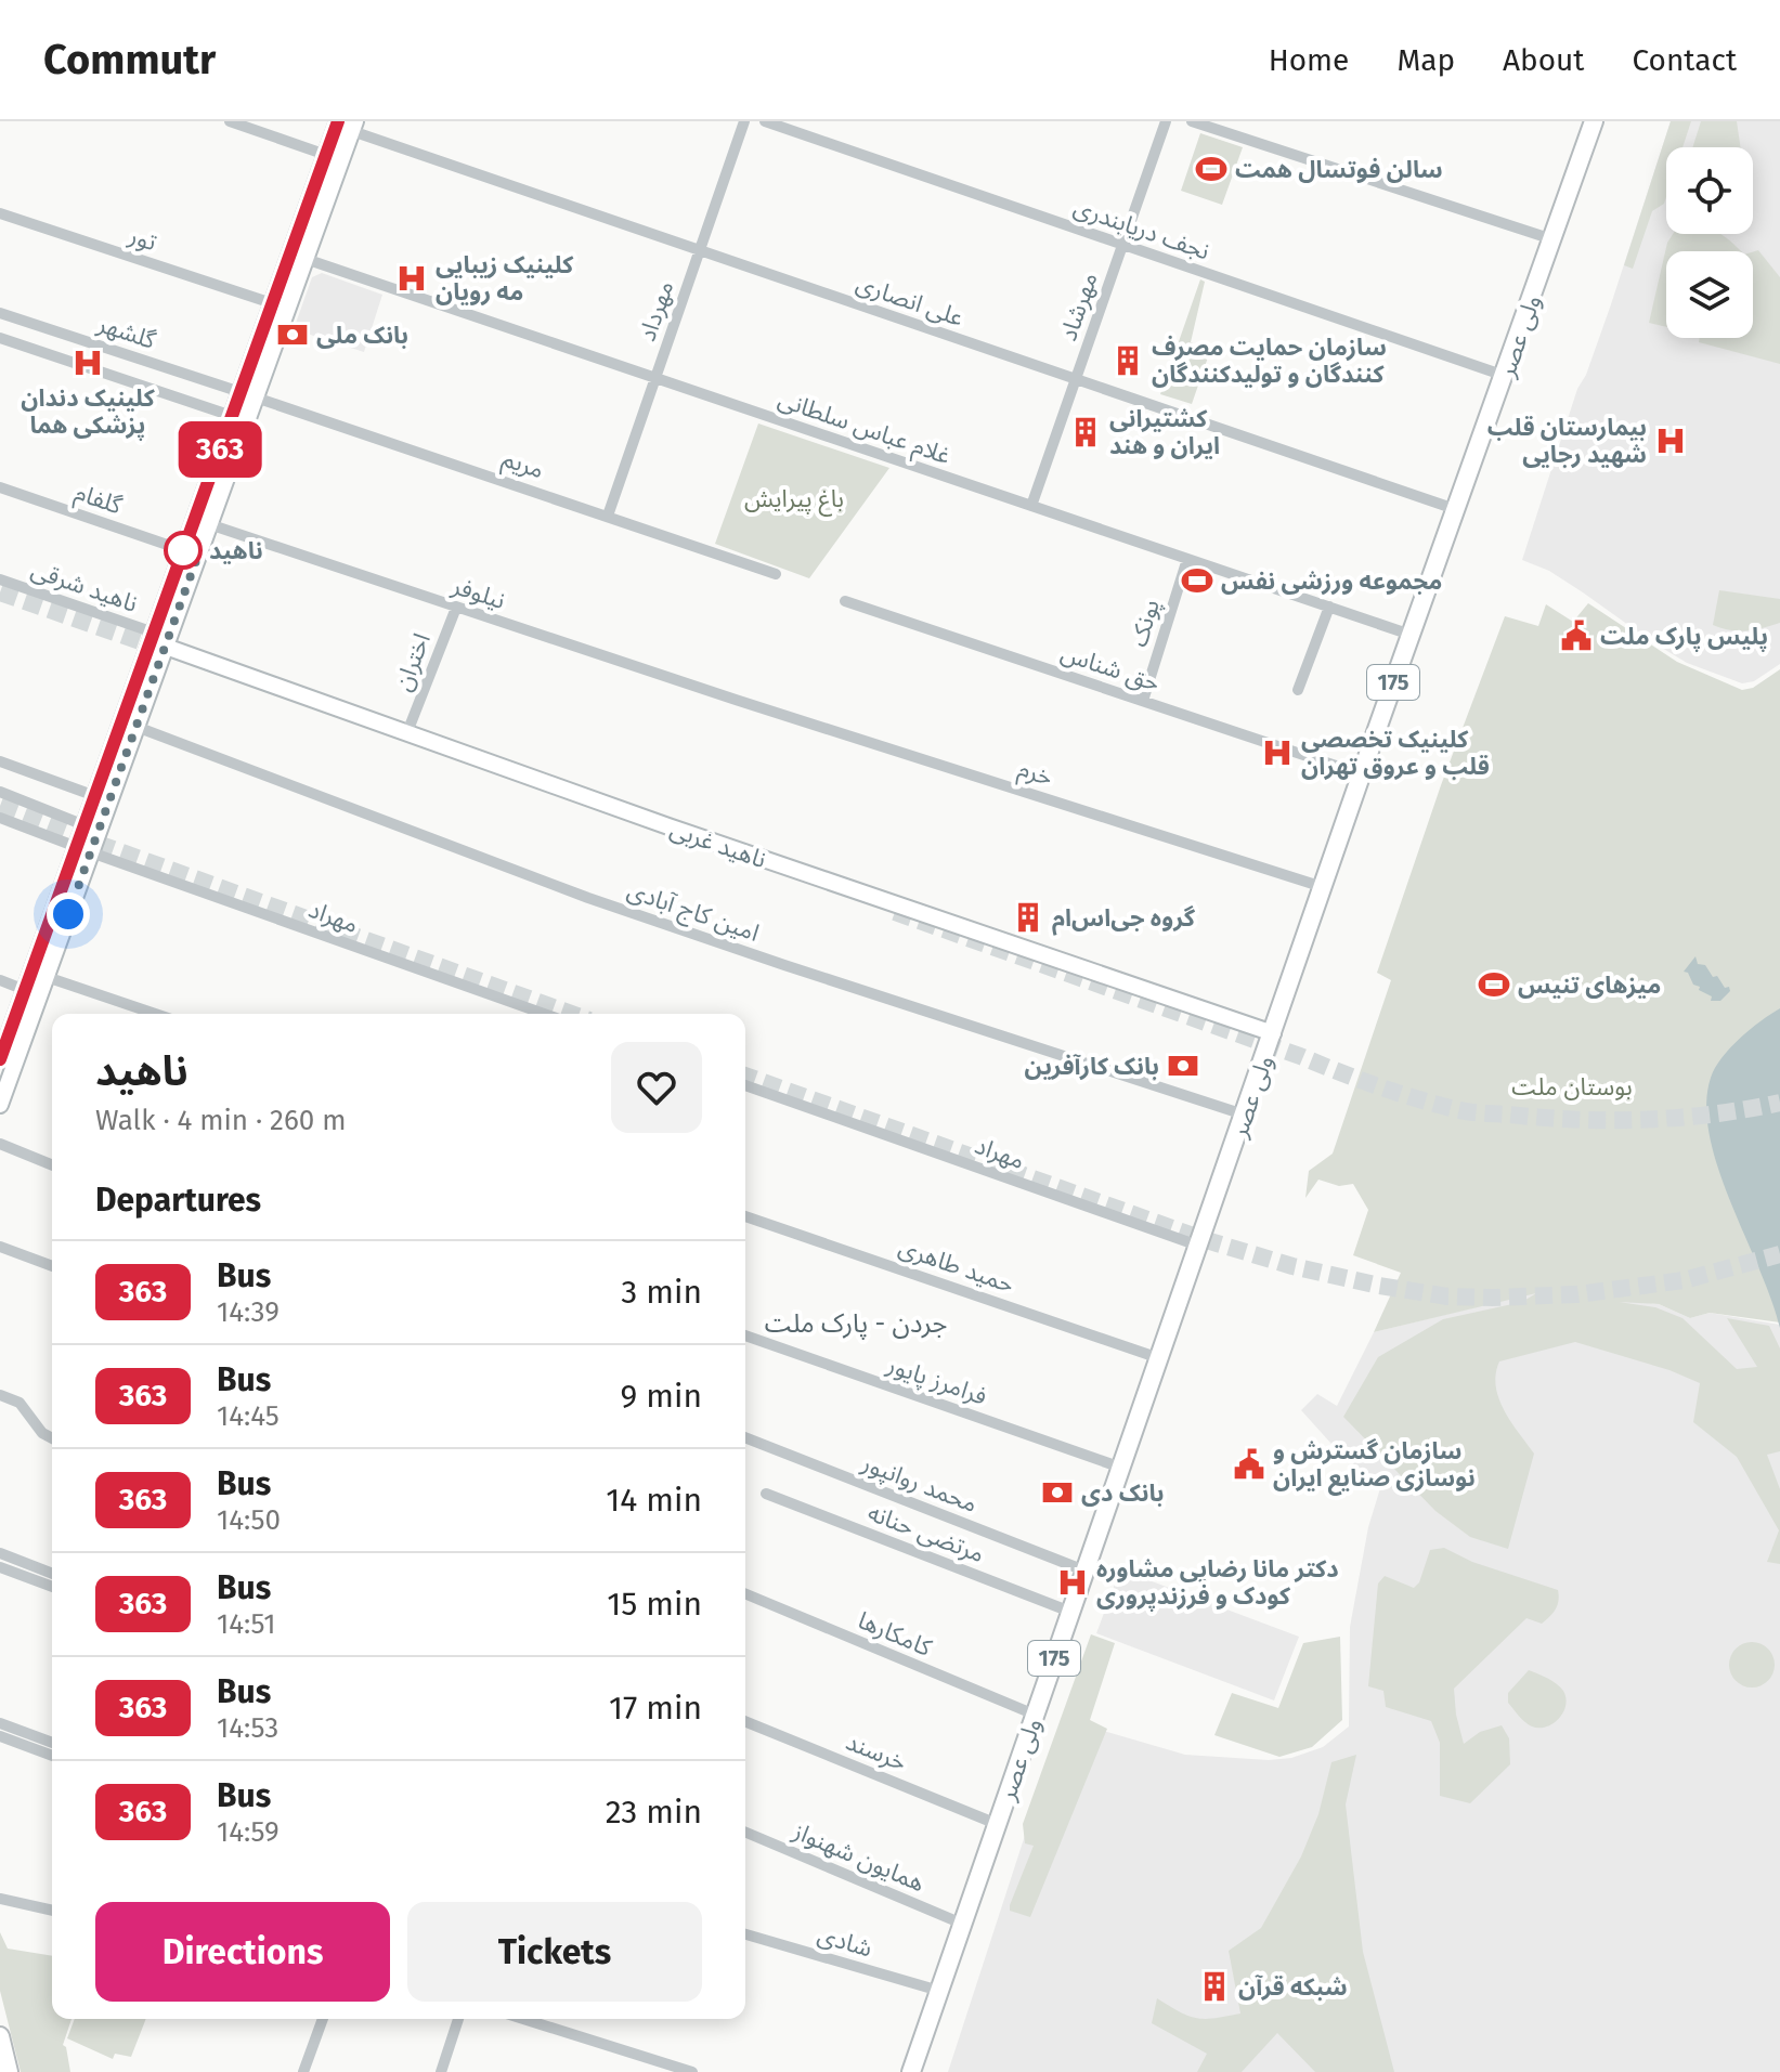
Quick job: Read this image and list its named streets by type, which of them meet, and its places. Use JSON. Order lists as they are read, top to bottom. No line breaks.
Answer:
{"streets":{"main road":["ولی عصر","175","ناهید غربی"],"street":["نجف دریابندری","تور","علی انصاری","مهرشاد","مهرداد","گلشهر","غلام عباس سلطانی","مریم","گلفام","ناهید شرقی","نیلوفر","پونک","اختران","حق شناس","خرم","امین کاج آبادی","مهراد","حمید طاهری","فرامرز پایور","محمد روانپور","مرتضی حنانه","کامکارها","خرسند","همایون شهنواز","شادی"]},"crossings":[["نجف دریابندری","مهرشاد"],["نجف دریابندری","ولی عصر"],["علی انصاری","مهرشاد"],["علی انصاری","مهرداد"],["علی انصاری","ولی عصر"],["مهرشاد","غلام عباس سلطانی"],["مهرداد","غلام عباس سلطانی"],["مهرداد","مریم"],["گلشهر","مریم"],["ولی عصر","غلام عباس سلطانی"],["ولی عصر","حق شناس"],["ولی عصر","خرم"],["ولی عصر","ناهید غربی"],["ولی عصر","امین کاج آبادی"],["ولی عصر","مهراد"],["ولی عصر","حمید طاهری"],["ولی عصر","فرامرز پایور"],["ولی عصر","محمد روانپور"],["ولی عصر","مرتضی حنانه"],["ولی عصر","کامکارها"],["ولی عصر","خرسند"],["ولی عصر","همایون شهنواز"],["ولی عصر","شادی"],["غلام عباس سلطانی","پونک"],["نیلوفر","اختران"],["نیلوفر","خرم"],["پونک","حق شناس"],["اختران","ناهید غربی"]],"districts":["جردن - پارک ملت"],"parks":["باغ پیرایش","بوستان ملت"],"places":{"sports":["سالن فوتسال همت","مجموعه ورزشی نفس","میزهای تنیس"],"hospital":["کلینیک زیبایی مه رویان","کلینیک دندان پزشکی هما","بیمارستان قلب شهید رجایی","کلینیک تخصصی قلب و عروق تهران","دکتر مانا رضایی مشاوره کودک و فرزندپروری"],"bank":["بانک ملی","بانک کارآفرین","بانک دی"],"building":["سازمان حمایت مصرف کنندگان و تولیدکنندگان","کشتیرانی ایران و هند","گروه جی‌اس‌ام","شبکه قرآن"],"other":["ناهید"],"public building":["پلیس پارک ملت","سازمان گسترش و نوسازی صنایع ایران"]},"lines":["bus line 363"],"page":{"header":"Commutr","nav":["Home","Map","About","Contact"],"on_map":"363","heading":[["ناهید","Walk · 4 min · 260 m"],"Departures"],"list":[{"mark":"363","name":"Bus","note":"14:39","value":"3 min"},{"mark":"363","name":"Bus","note":"14:45","value":"9 min"},{"mark":"363","name":"Bus","note":"14:50","value":"14 min"},{"mark":"363","name":"Bus","note":"14:51","value":"15 min"},{"mark":"363","name":"Bus","note":"14:53","value":"17 min"},{"mark":"363","name":"Bus","note":"14:59","value":"23 min"}],"buttons":["Directions","Tickets"]}}
